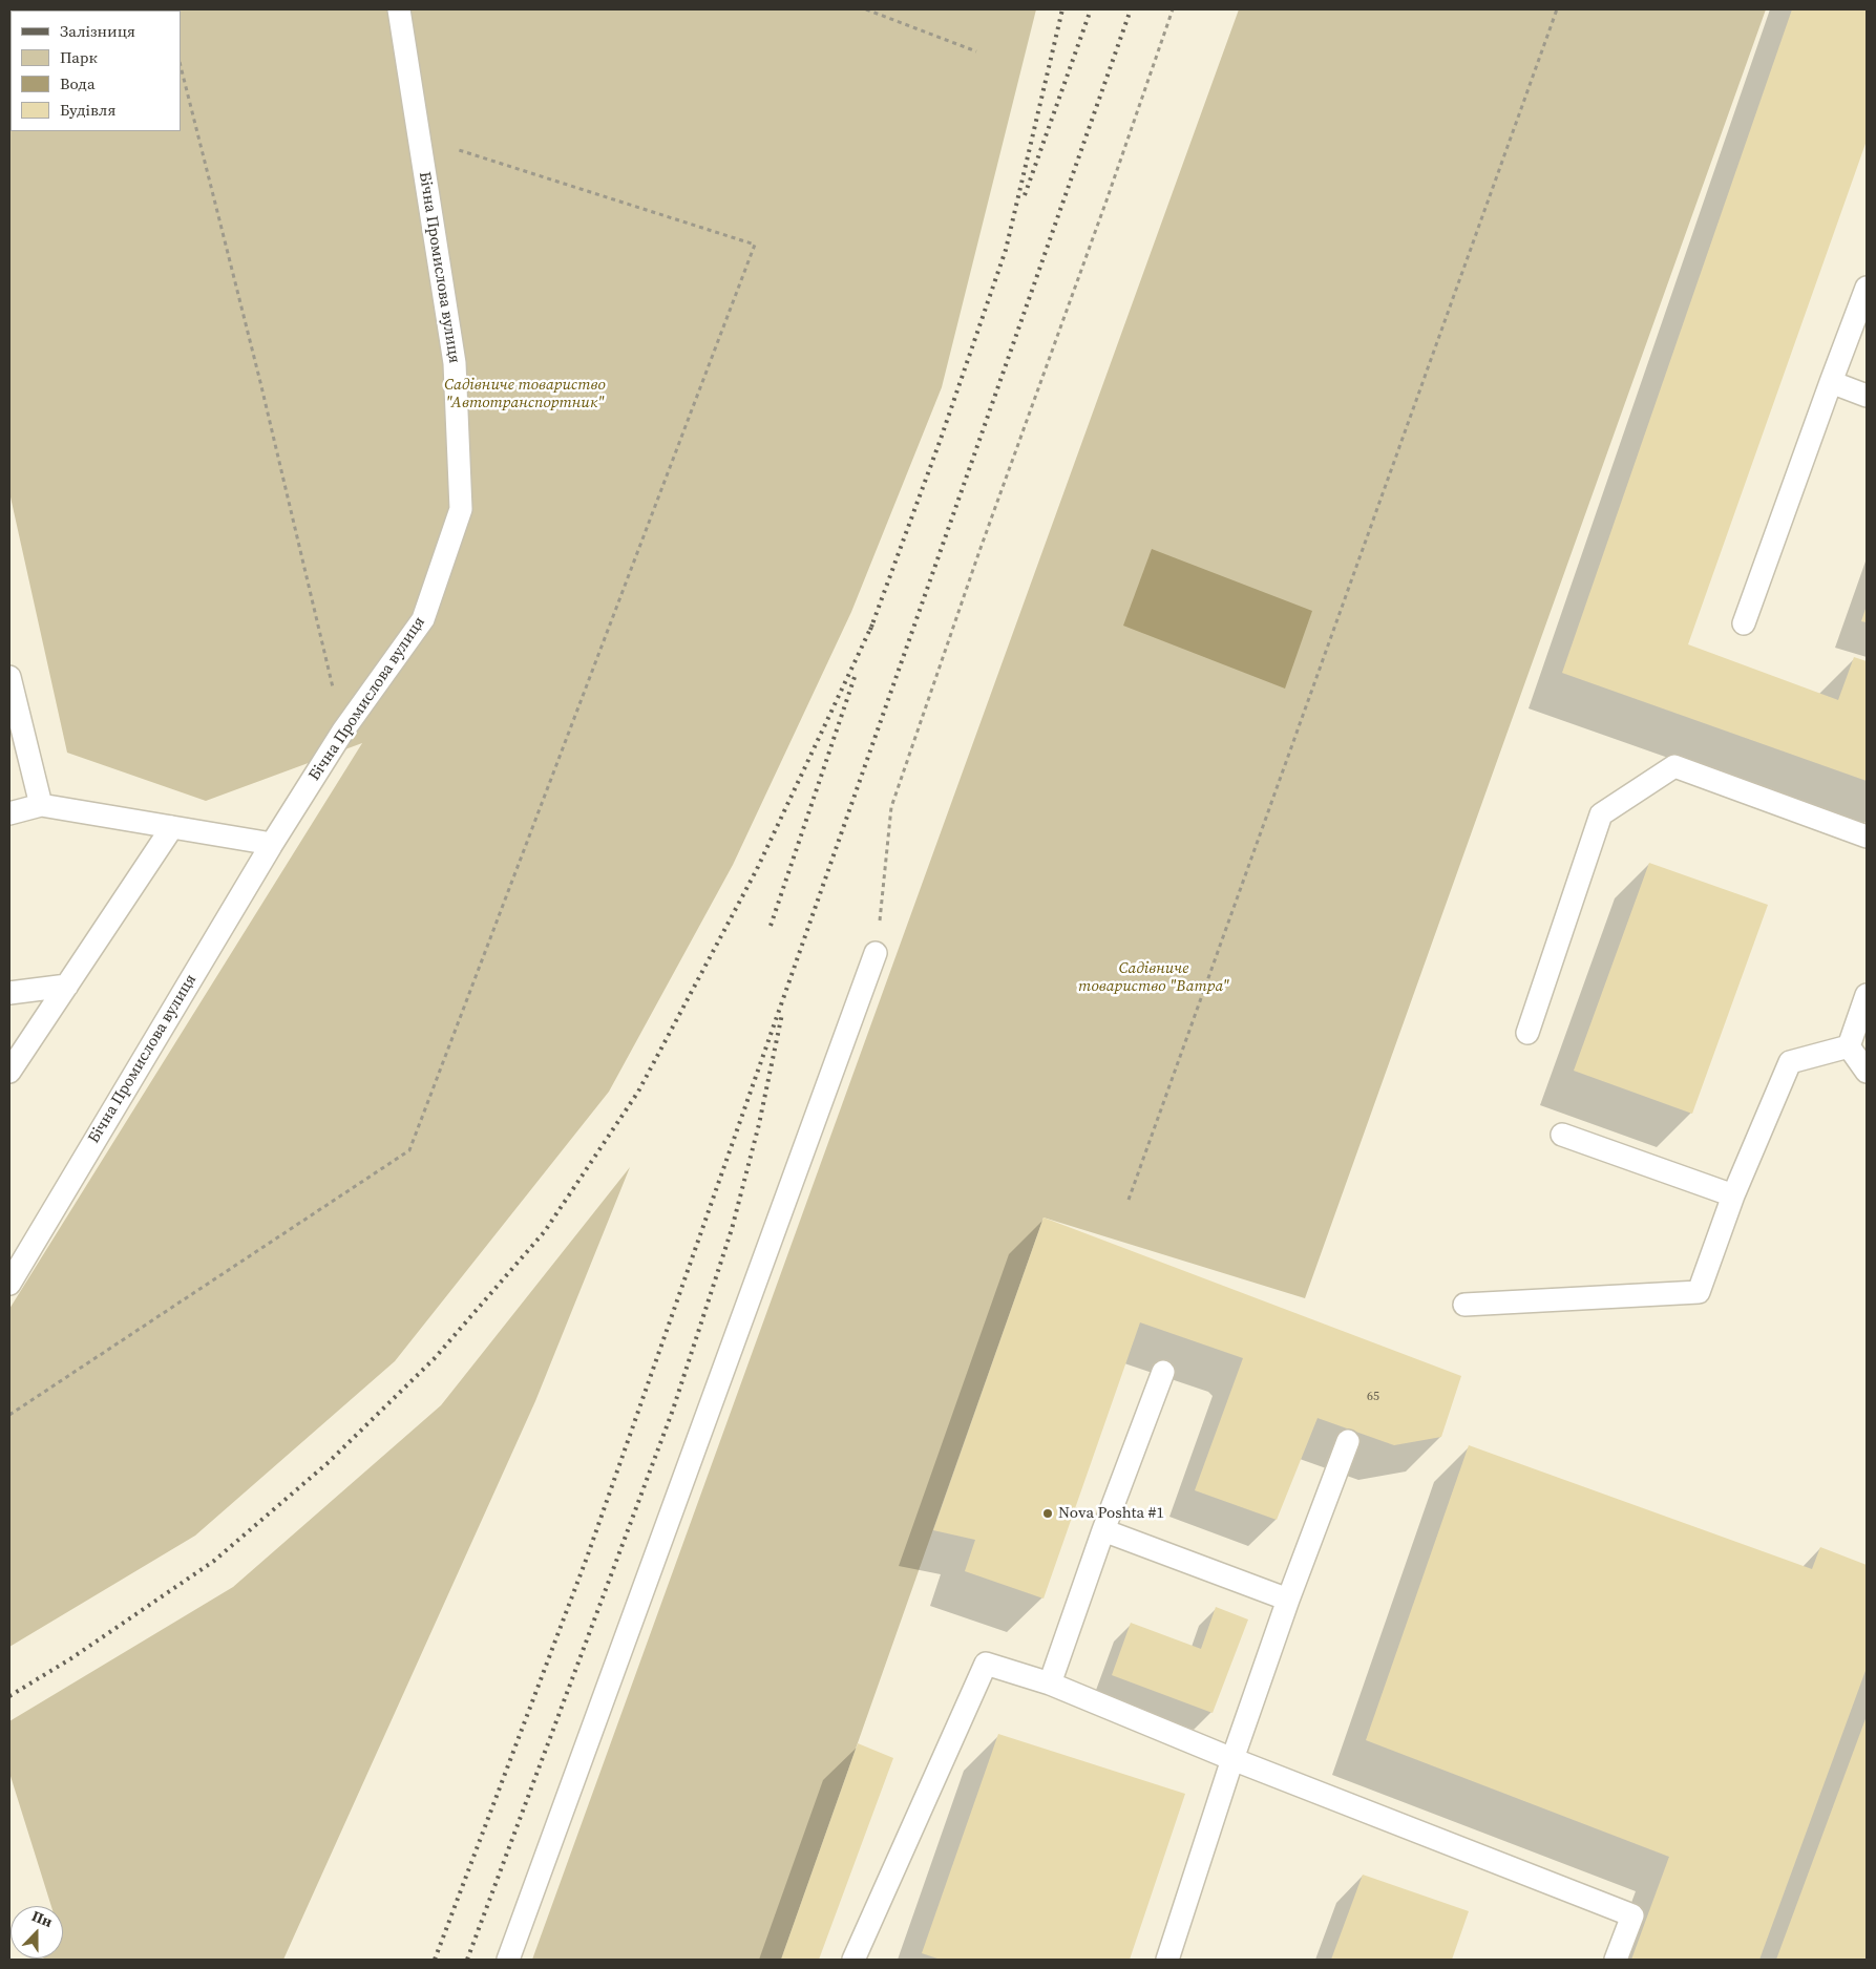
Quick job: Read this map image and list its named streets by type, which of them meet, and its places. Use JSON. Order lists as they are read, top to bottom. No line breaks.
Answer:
{"streets":{"lane":["Бічна Промислова вулиця"]},"parks":["Садівниче товариство \"Автотранспортник\"","Садівниче товариство \"Ватра\""],"places":["Nova Poshta #1"],"house_numbers":["65"],"legend":["Залізниця","Парк","Вода","Будівля"],"north":"top"}
